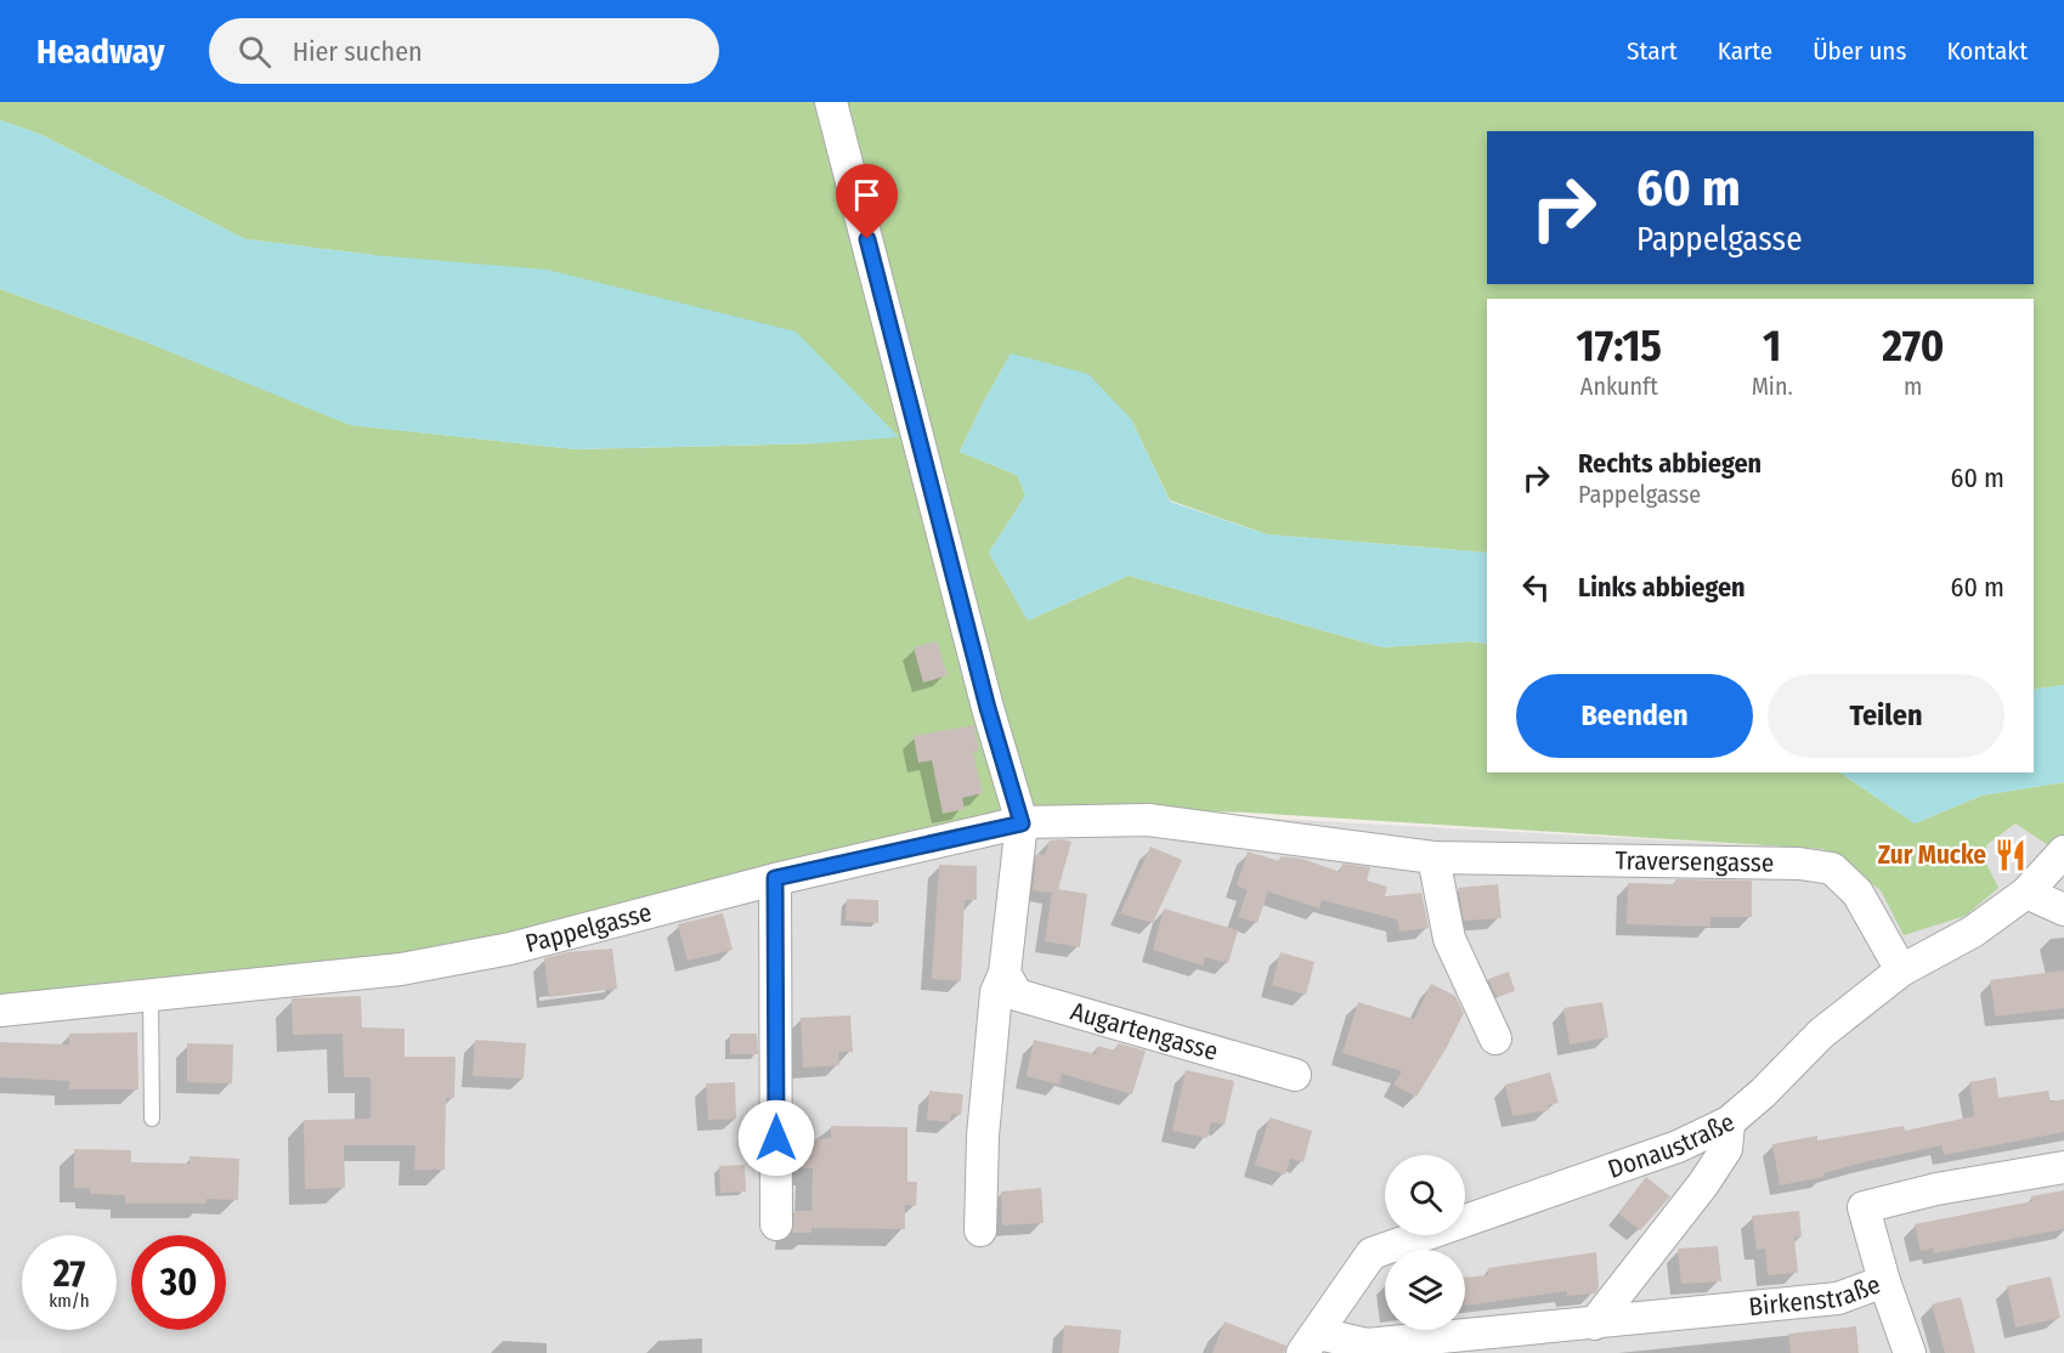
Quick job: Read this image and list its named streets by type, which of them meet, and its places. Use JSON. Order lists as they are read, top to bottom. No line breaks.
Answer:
{"streets":{"street":["Traversengasse","Pappelgasse","Augartengasse","Donaustraße","Birkenstraße"]},"crossings":[["Traversengasse","Pappelgasse"],["Traversengasse","Donaustraße"],["Donaustraße","Birkenstraße"]],"places":{"restaurant":["Zur Mucke"]},"page":{"header":"Headway","search":"Hier suchen","nav":["Start","Karte","Über uns","Kontakt"],"turn":["60 m","Pappelgasse"],"eta":["17:15","Ankunft","1","Min.","270","m"],"list":[{"name":"Rechts abbiegen","note":"Pappelgasse","value":"60 m"},{"name":"Links abbiegen","value":"60 m"}],"buttons":["Beenden","Teilen"],"speed":"27 km/h","limit":"30"}}
